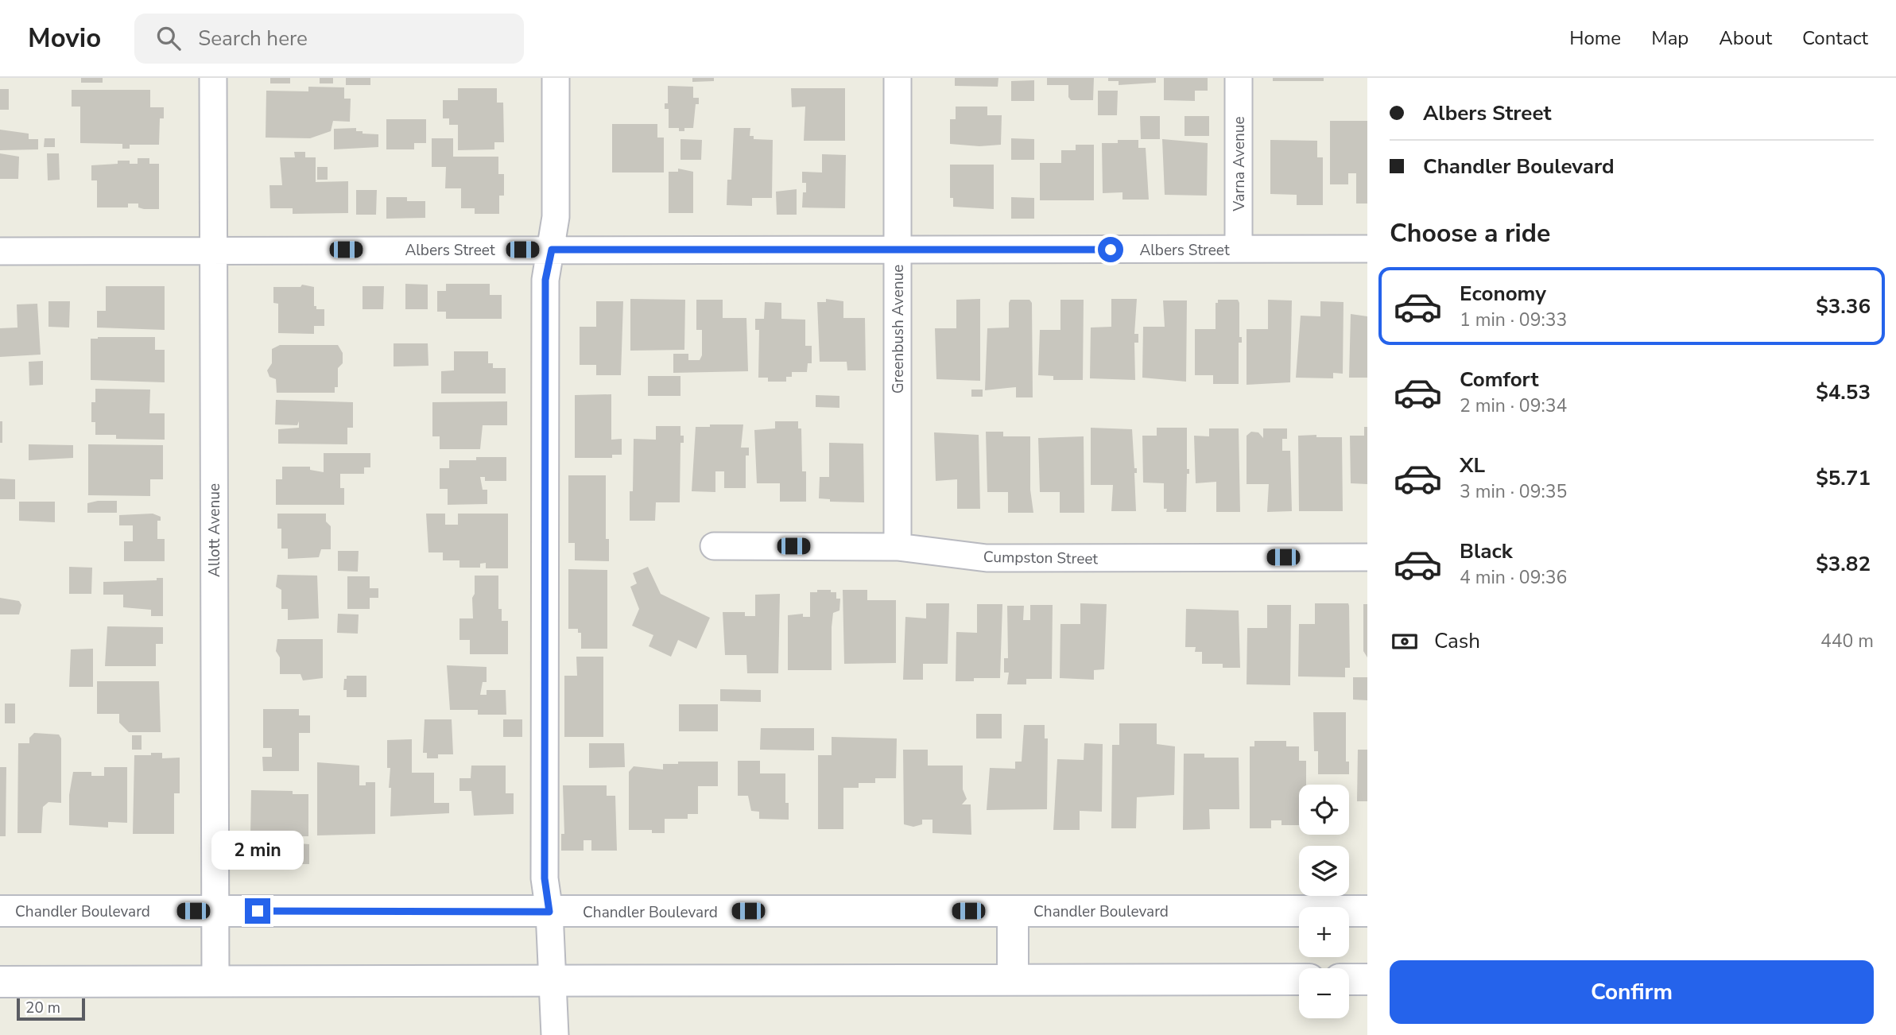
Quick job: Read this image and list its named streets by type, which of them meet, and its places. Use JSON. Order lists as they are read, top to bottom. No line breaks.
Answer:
{"streets":{"street":["Varna Avenue","Albers Street","Greenbush Avenue","Allott Avenue","Cumpston Street","Chandler Boulevard"]},"crossings":[["Varna Avenue","Albers Street"],["Albers Street","Greenbush Avenue"],["Albers Street","Allott Avenue"],["Greenbush Avenue","Cumpston Street"],["Allott Avenue","Chandler Boulevard"]],"scale_bar":"20 m","page":{"header":"Movio","search":"Search here","nav":["Home","Map","About","Contact"],"banner":["Albers Street","Chandler Boulevard"],"heading":"Choose a ride","list":[{"name":"Economy","note":"1 min · 09:33","value":"$3.36"},{"name":"Comfort","note":"2 min · 09:34","value":"$4.53"},{"name":"XL","note":"3 min · 09:35","value":"$5.71"},{"name":"Black","note":"4 min · 09:36","value":"$3.82"}],"pay":["Cash","440 m"],"map_buttons":["+","−"],"bubble":"2 min","buttons":"Confirm","scale":"20 m"}}
